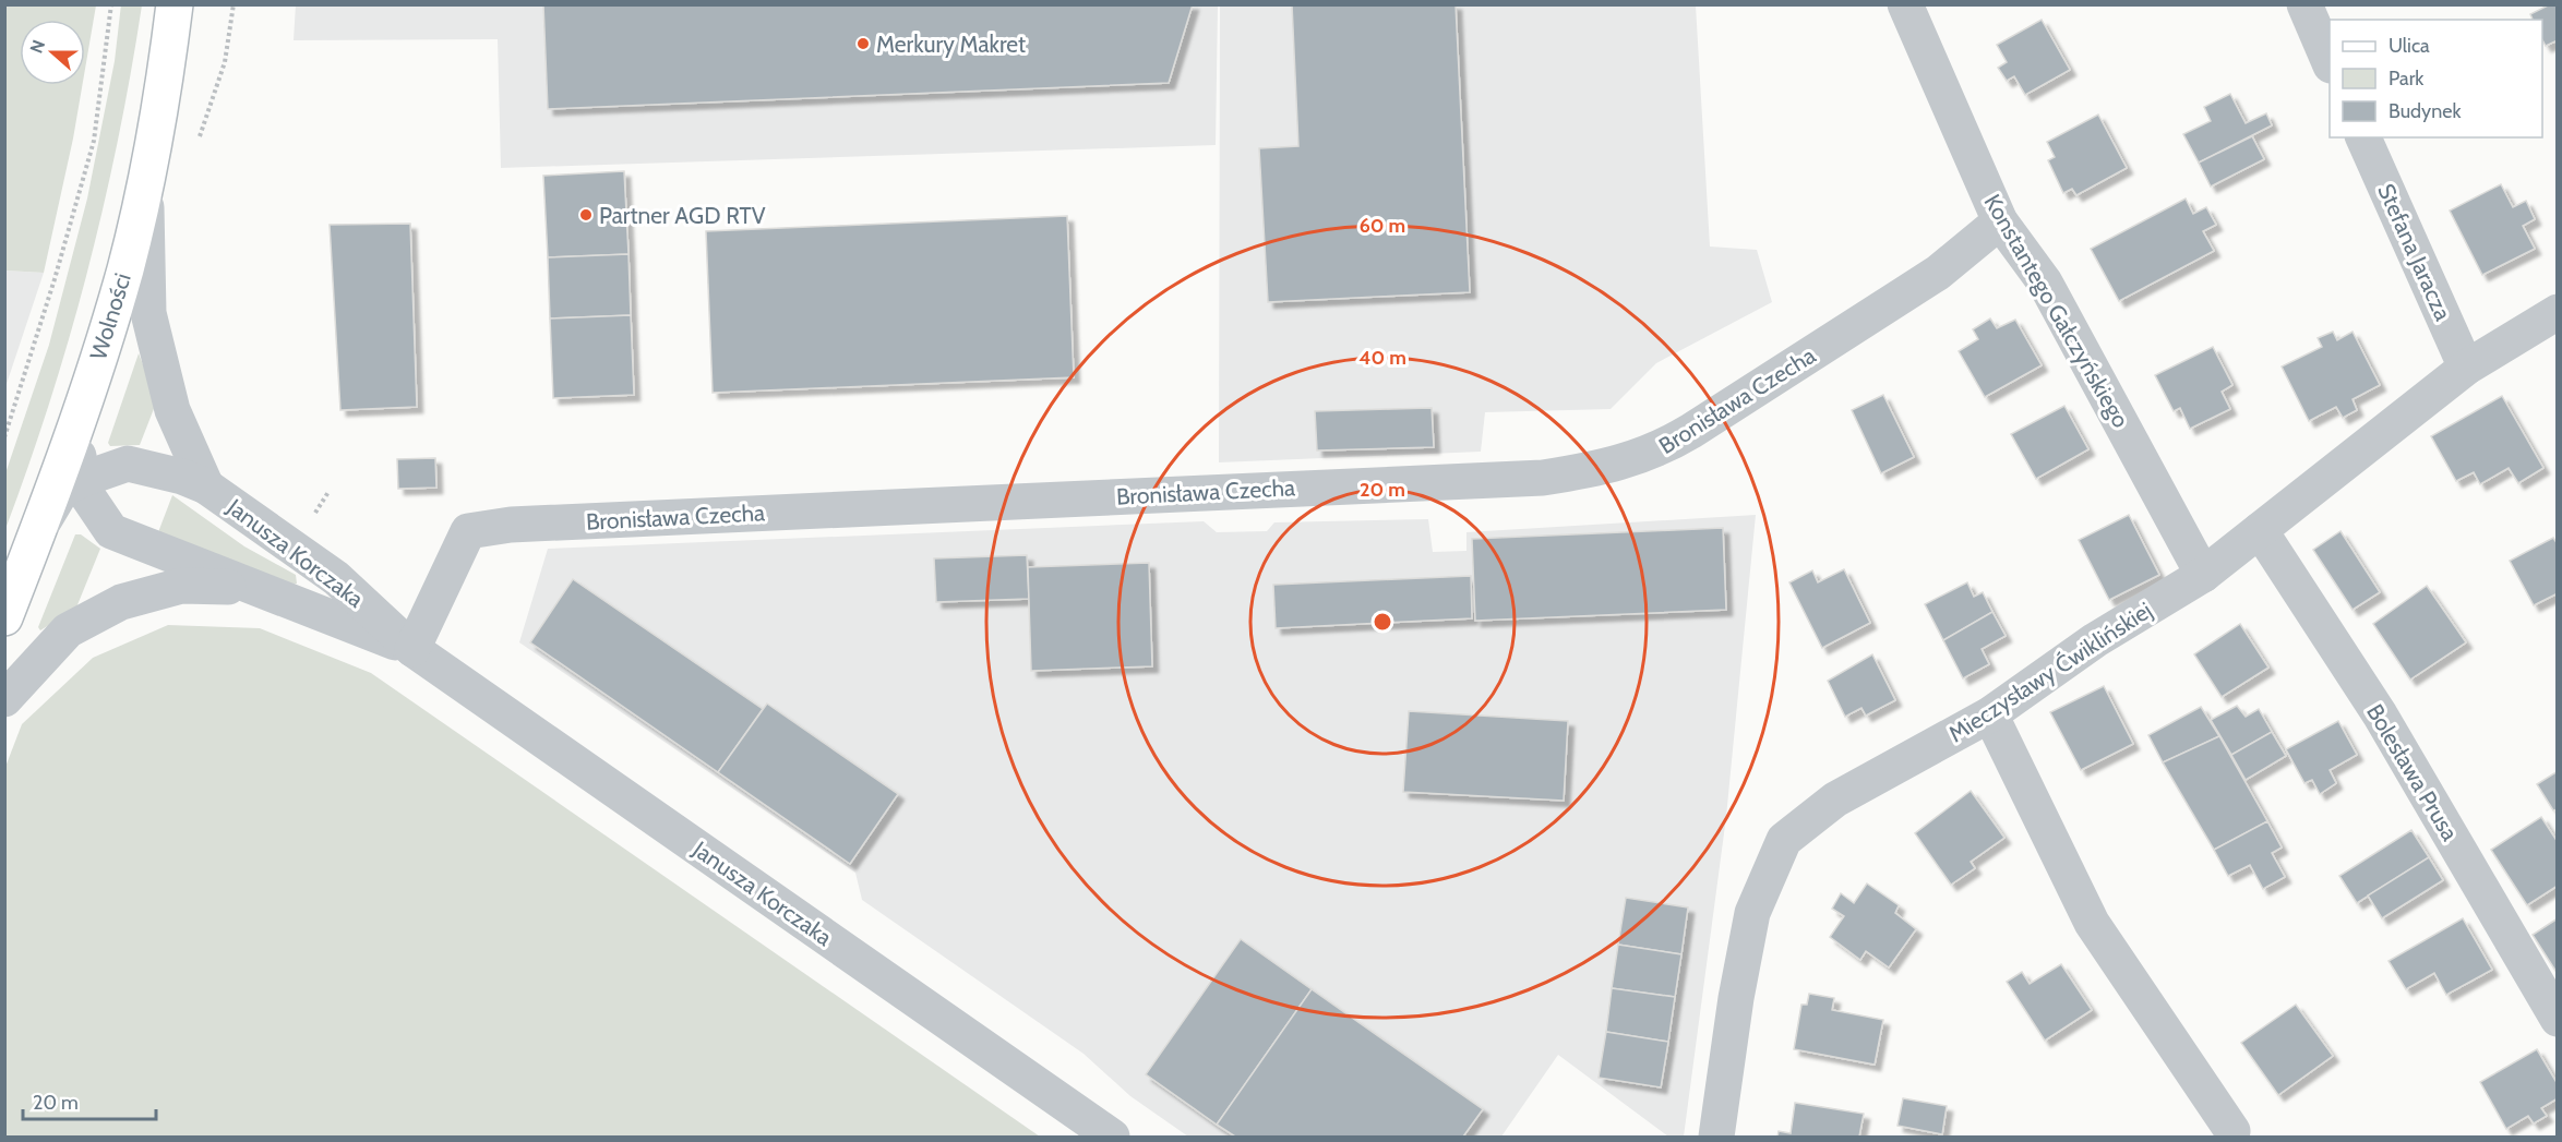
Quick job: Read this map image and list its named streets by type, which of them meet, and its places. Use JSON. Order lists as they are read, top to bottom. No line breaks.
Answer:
{"streets":{"main road":["Wolności"],"street":["Stefana Jaracza","Konstantego Gałczyńskiego","Bronisława Czecha","Janusza Korczaka","Mieczysławy Ćwiklińskiej","Bolesława Prusa"]},"crossings":[["Stefana Jaracza","Mieczysławy Ćwiklińskiej"],["Konstantego Gałczyńskiego","Bronisława Czecha"],["Konstantego Gałczyńskiego","Mieczysławy Ćwiklińskiej"],["Wolności","Janusza Korczaka"],["Bronisława Czecha","Janusza Korczaka"],["Mieczysławy Ćwiklińskiej","Bolesława Prusa"]],"places":["Merkury Makret","Partner AGD RTV"],"legend":["Ulica","Park","Budynek"],"scale_bar":"20 m","north":"left","rings":["60 m","40 m","20 m"]}
